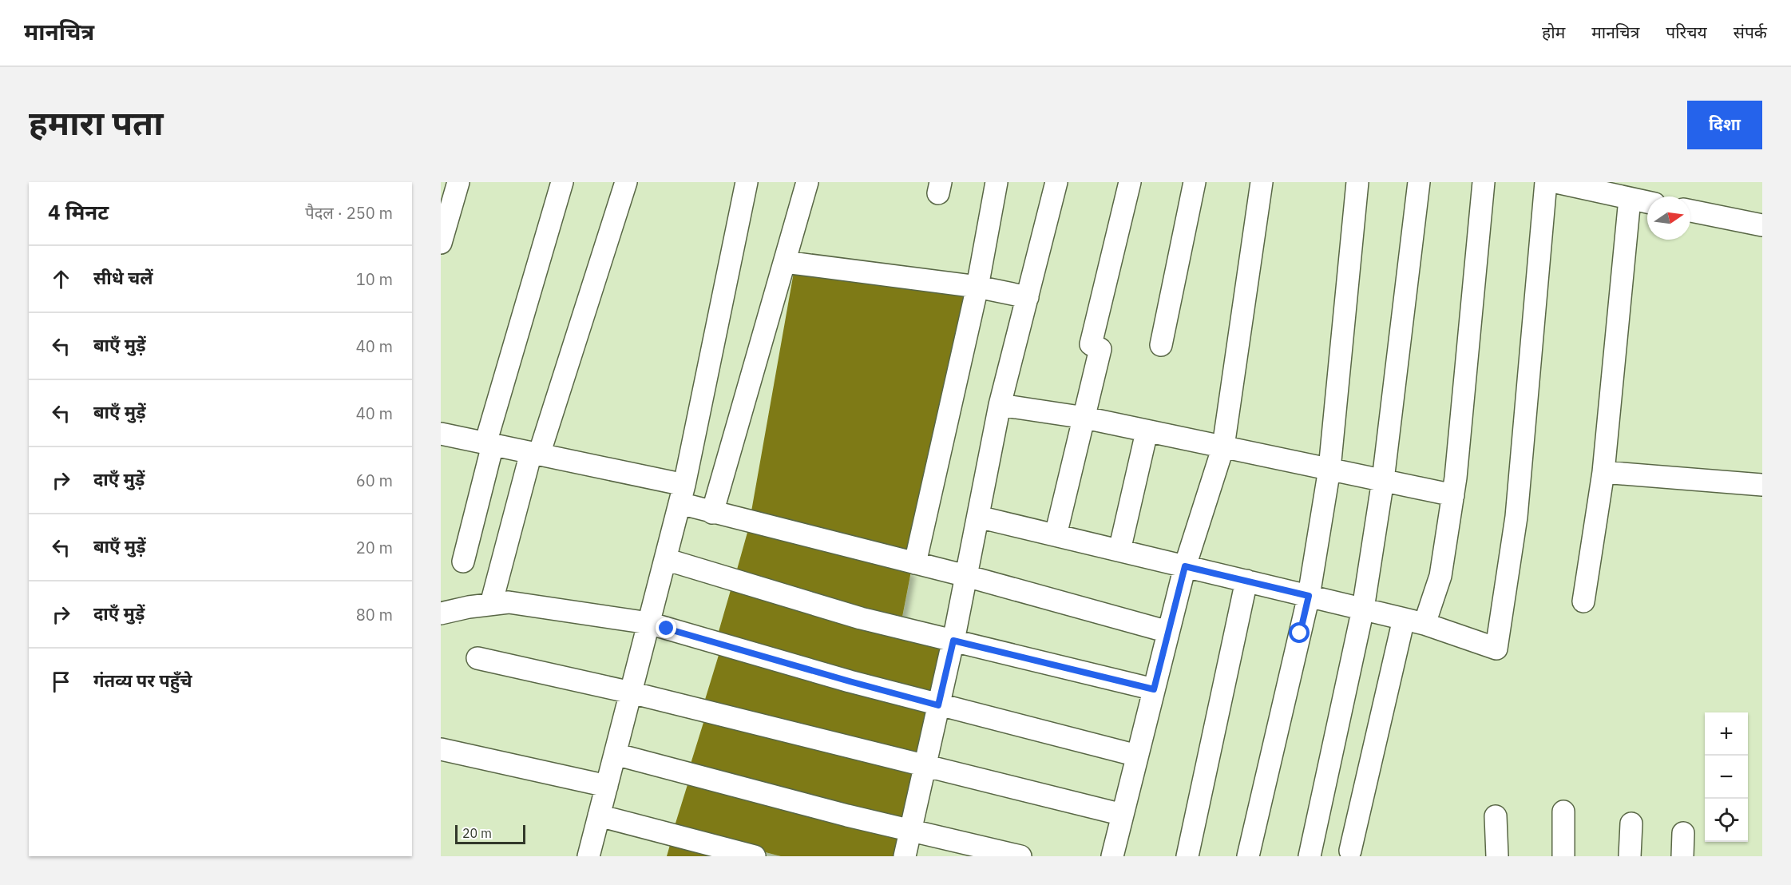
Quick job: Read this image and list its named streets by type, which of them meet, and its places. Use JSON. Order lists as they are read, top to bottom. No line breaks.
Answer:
{"scale_bar":"20 m","north":"right","page":{"header":"मानचित्र","nav":["होम","मानचित्र","परिचय","संपर्क"],"title":"हमारा पता","buttons":"दिशा","heading":["4 मिनट","पैदल · 250 m"],"list":[["सीधे चलें","10 m"],["बाएँ मुड़ें","40 m"],["बाएँ मुड़ें","40 m"],["दाएँ मुड़ें","60 m"],["बाएँ मुड़ें","20 m"],["दाएँ मुड़ें","80 m"],"गंतव्य पर पहुँचे"],"map_buttons":["+","−"],"scale":"20 m"}}
